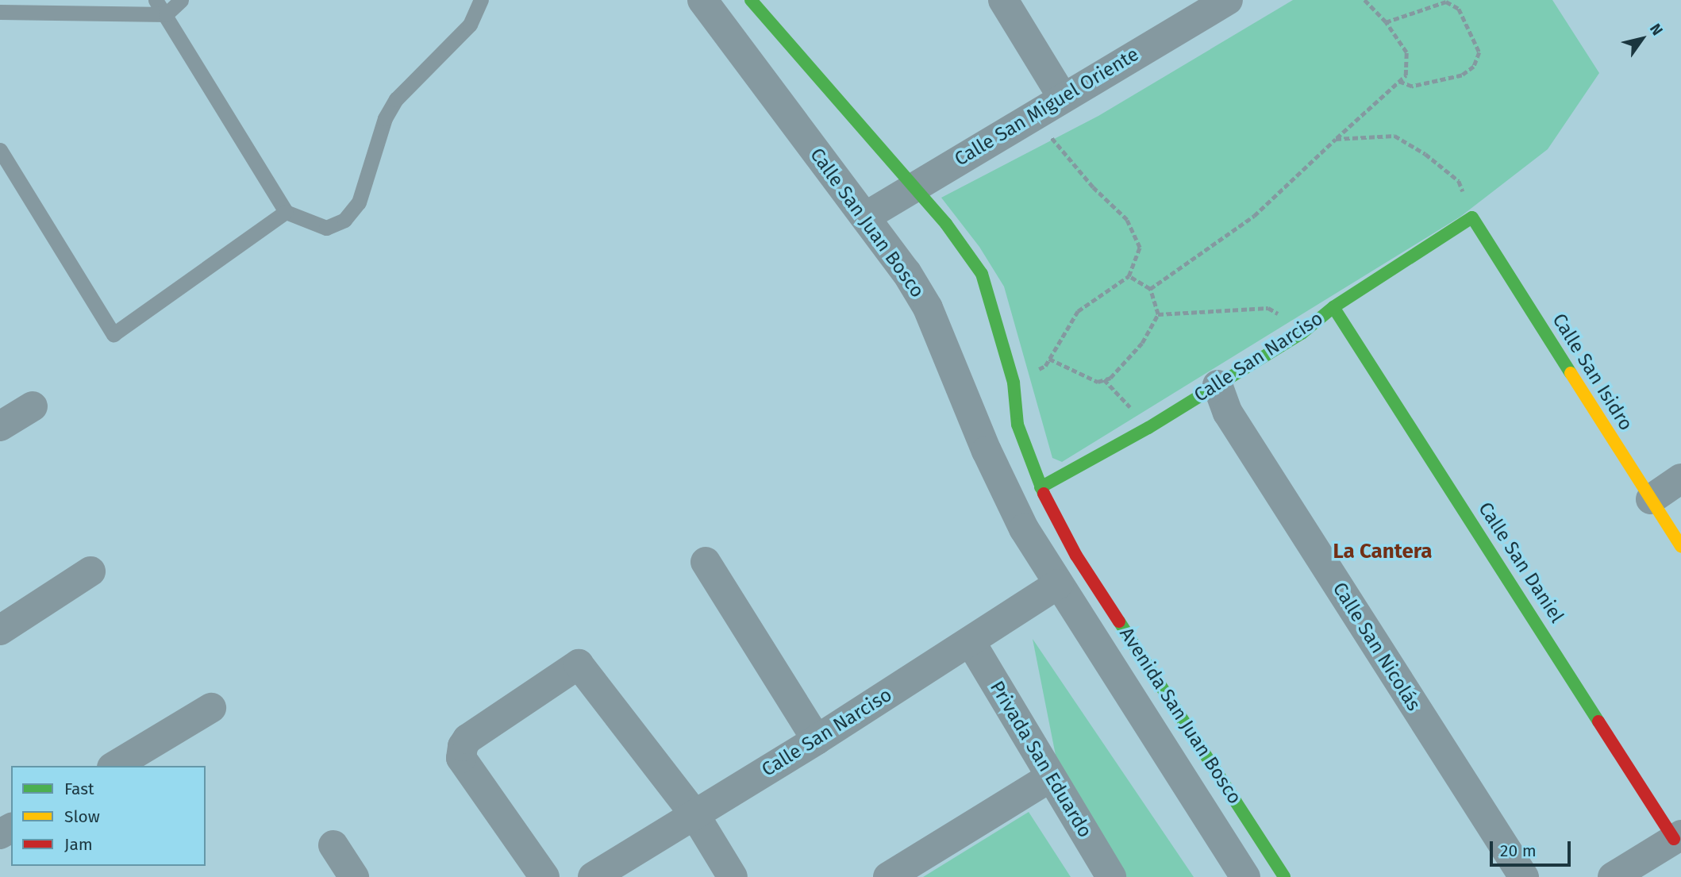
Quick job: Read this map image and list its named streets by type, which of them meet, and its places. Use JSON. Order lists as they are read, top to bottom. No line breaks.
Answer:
{"streets":{"street":["Calle San Miguel Oriente","Calle San Juan Bosco","Calle San Narciso","Calle San Isidro","Calle San Daniel","Calle San Nicolás","Avenida San Juan Bosco","Privada San Eduardo"]},"crossings":[["Calle San Miguel Oriente","Calle San Juan Bosco"],["Calle San Juan Bosco","Calle San Narciso"],["Calle San Juan Bosco","Avenida San Juan Bosco"],["Calle San Narciso","Calle San Isidro"],["Calle San Narciso","Calle San Daniel"],["Calle San Narciso","Calle San Nicolás"],["Calle San Narciso","Avenida San Juan Bosco"],["Calle San Narciso","Privada San Eduardo"]],"districts":["La Cantera"],"legend":["Fast","Slow","Jam"],"scale_bar":"20 m","north":"top right"}
